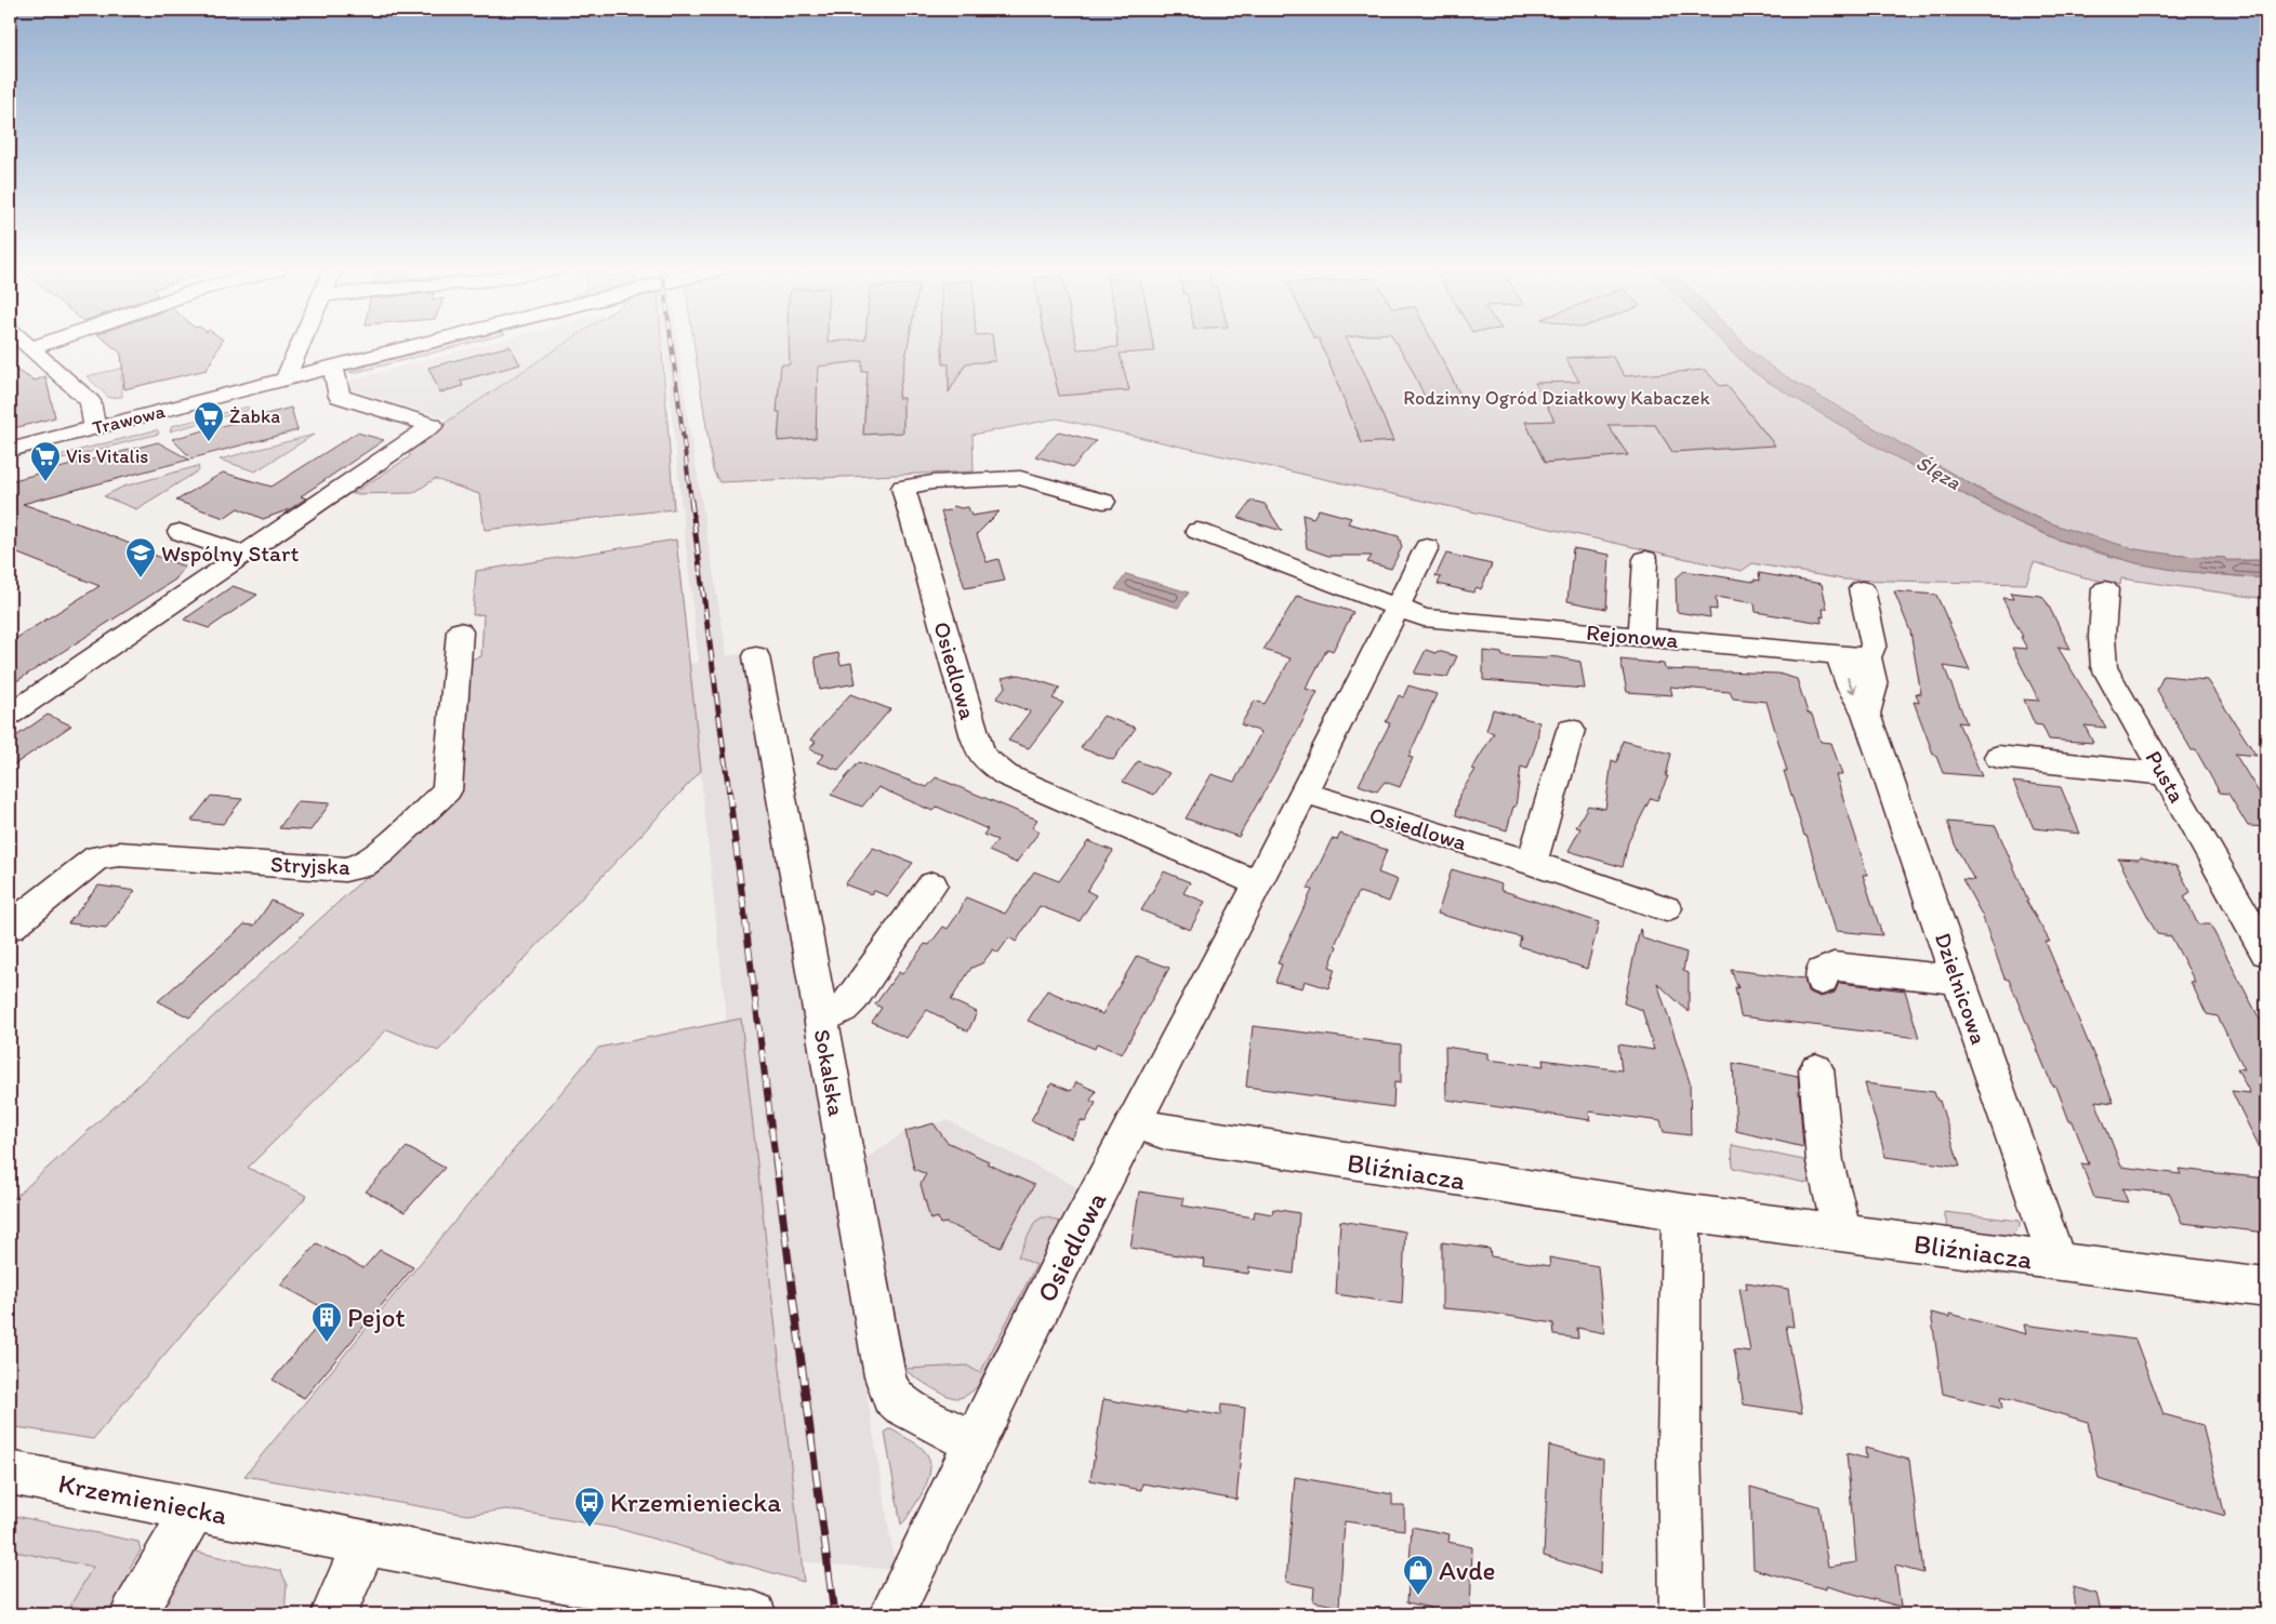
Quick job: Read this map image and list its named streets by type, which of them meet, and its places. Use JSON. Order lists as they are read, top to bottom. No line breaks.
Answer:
{"streets":{"street":["Trawowa","Rejonowa","Osiedlowa","Pusta","Stryjska","Dzielnicowa","Sokalska","Bliźniacza","Krzemieniecka"]},"crossings":[["Rejonowa","Osiedlowa"],["Rejonowa","Dzielnicowa"],["Osiedlowa","Sokalska"],["Osiedlowa","Bliźniacza"],["Dzielnicowa","Bliźniacza"]],"water":["Ślęza"],"parks":["Rodzinny Ogród Działkowy Kabaczek"],"places":{"supermarket":["Żabka","Vis Vitalis"],"school or university":["Wspólny Start"],"building":["Pejot"],"bus stop":["Krzemieniecka"],"shop":["Avde"]}}
